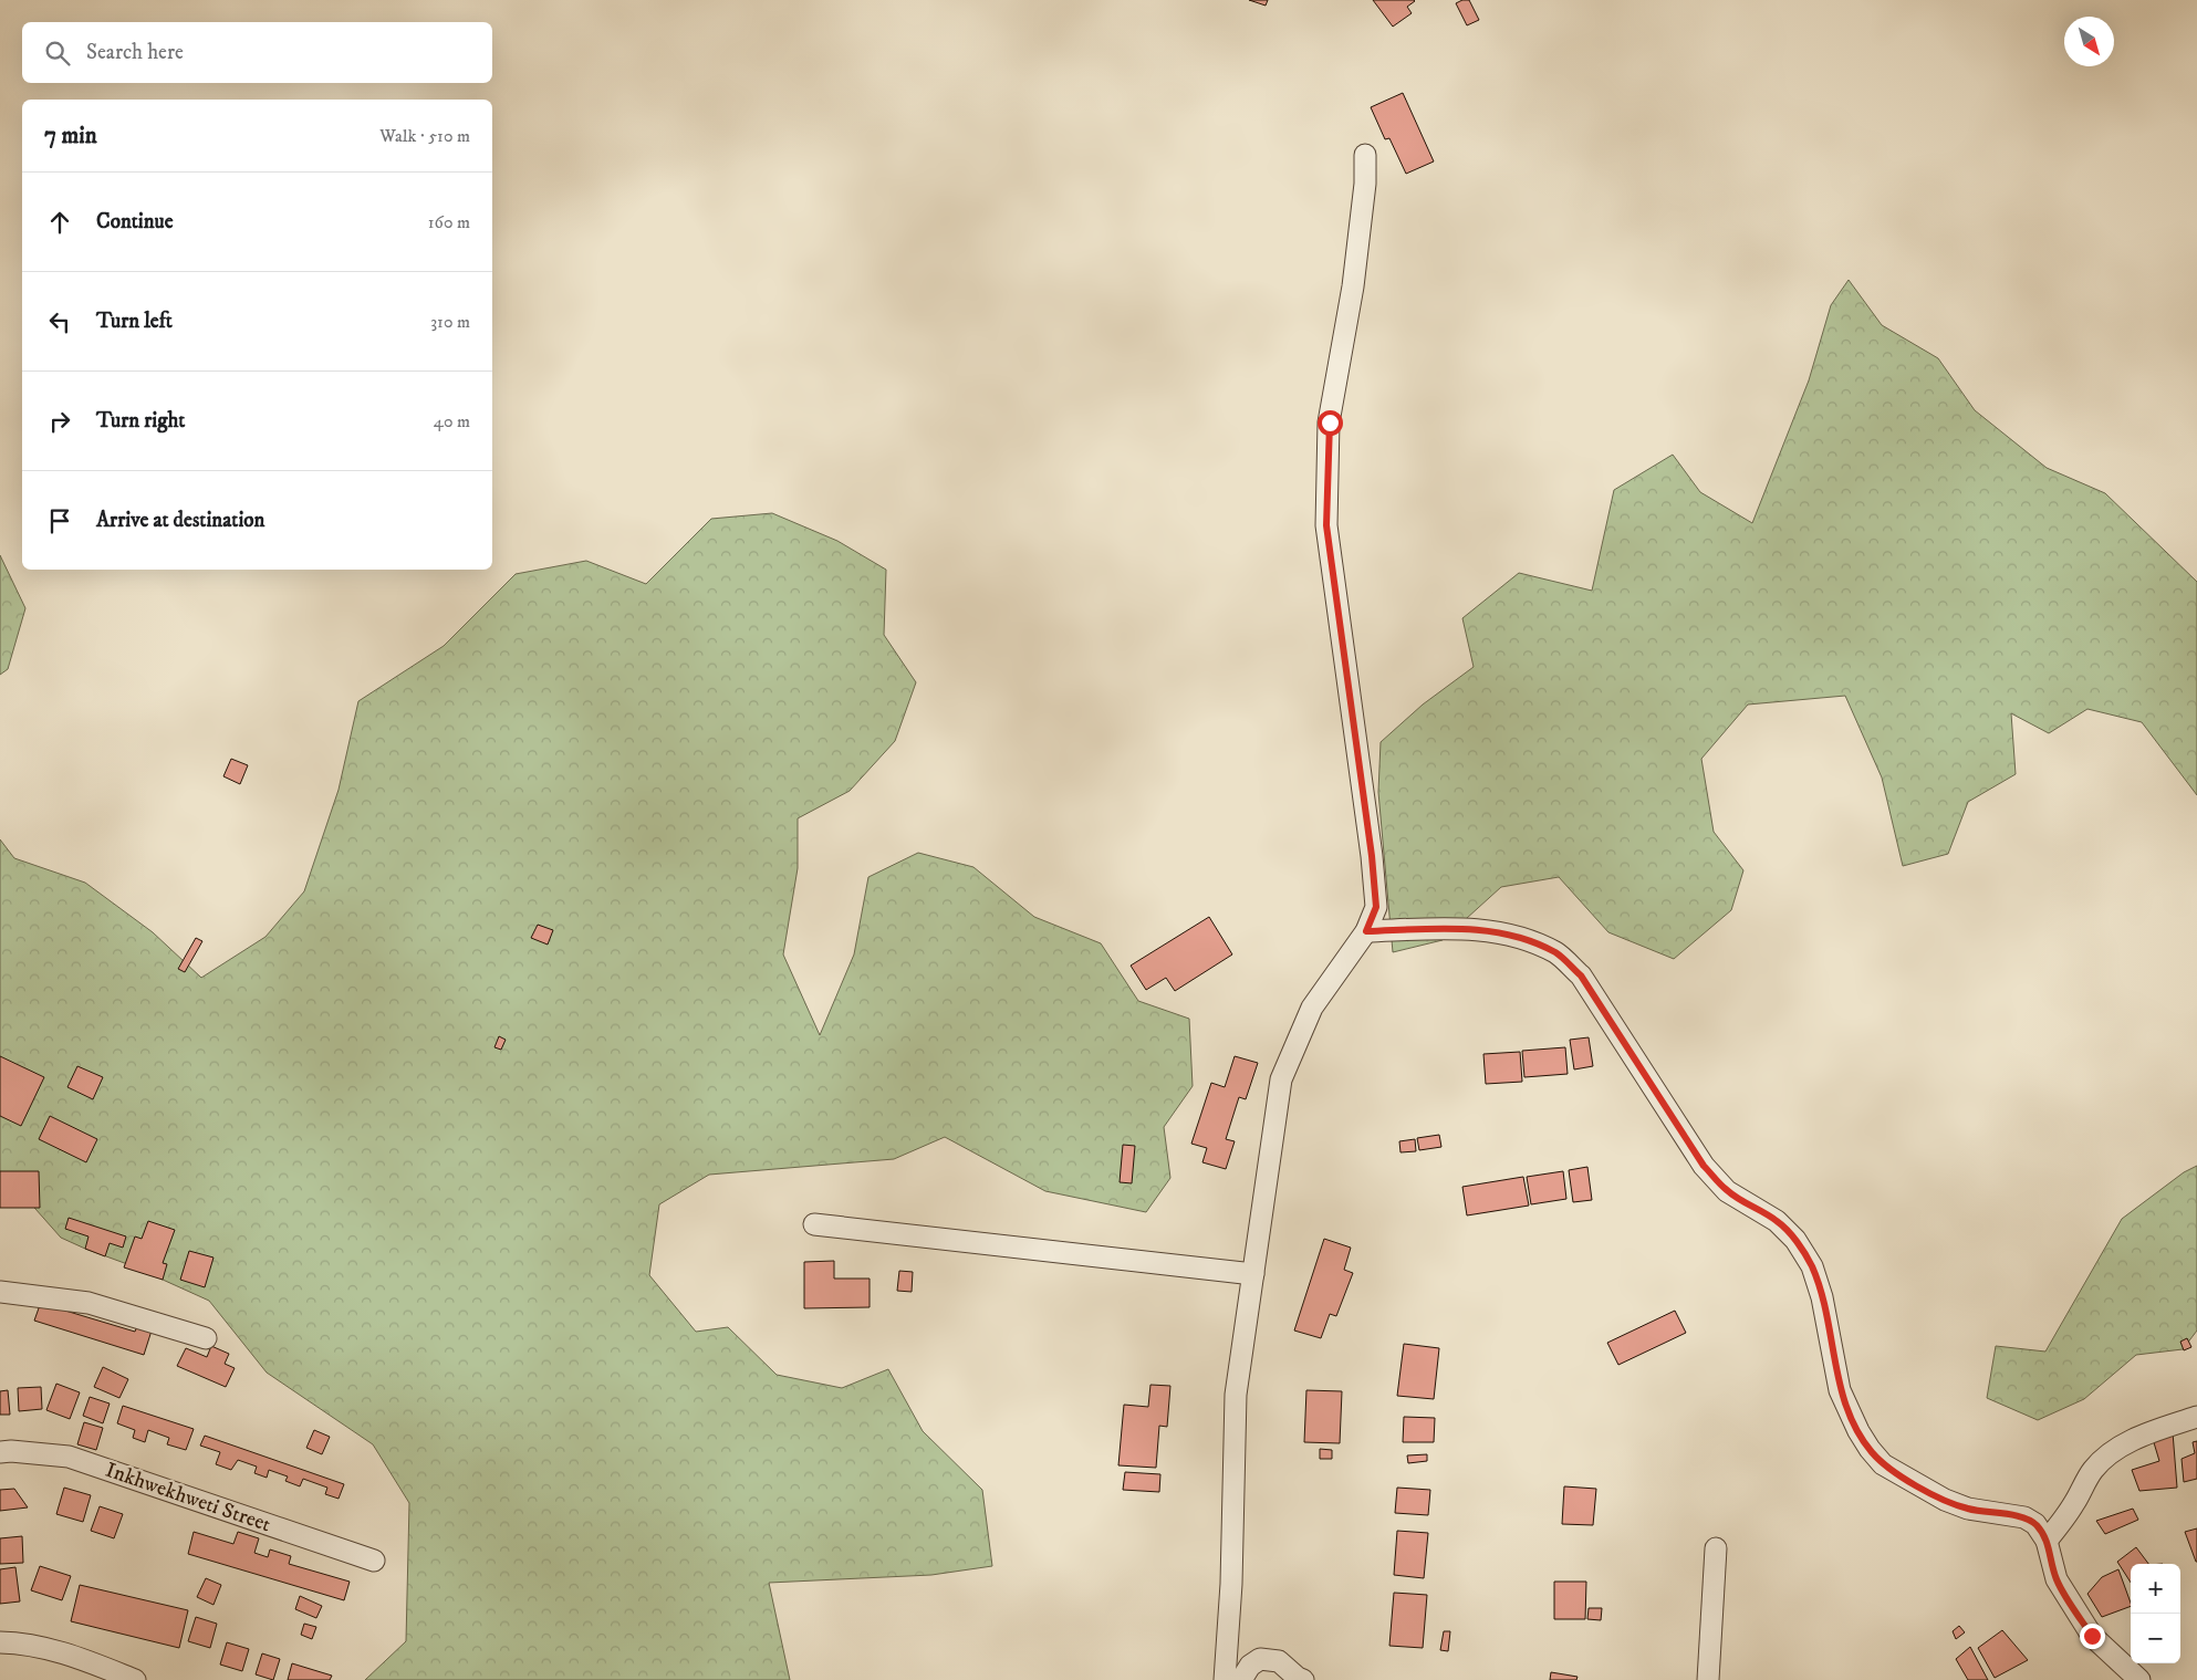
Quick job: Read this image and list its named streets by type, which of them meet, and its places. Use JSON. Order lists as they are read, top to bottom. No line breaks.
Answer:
{"streets":{"street":["Inkhwekhweti Street"]},"north":"bottom right","page":{"search":"Search here","heading":["7 min","Walk · 510 m"],"list":[["Continue","160 m"],["Turn left","310 m"],["Turn right","40 m"],"Arrive at destination"],"map_buttons":["+","−"]}}
